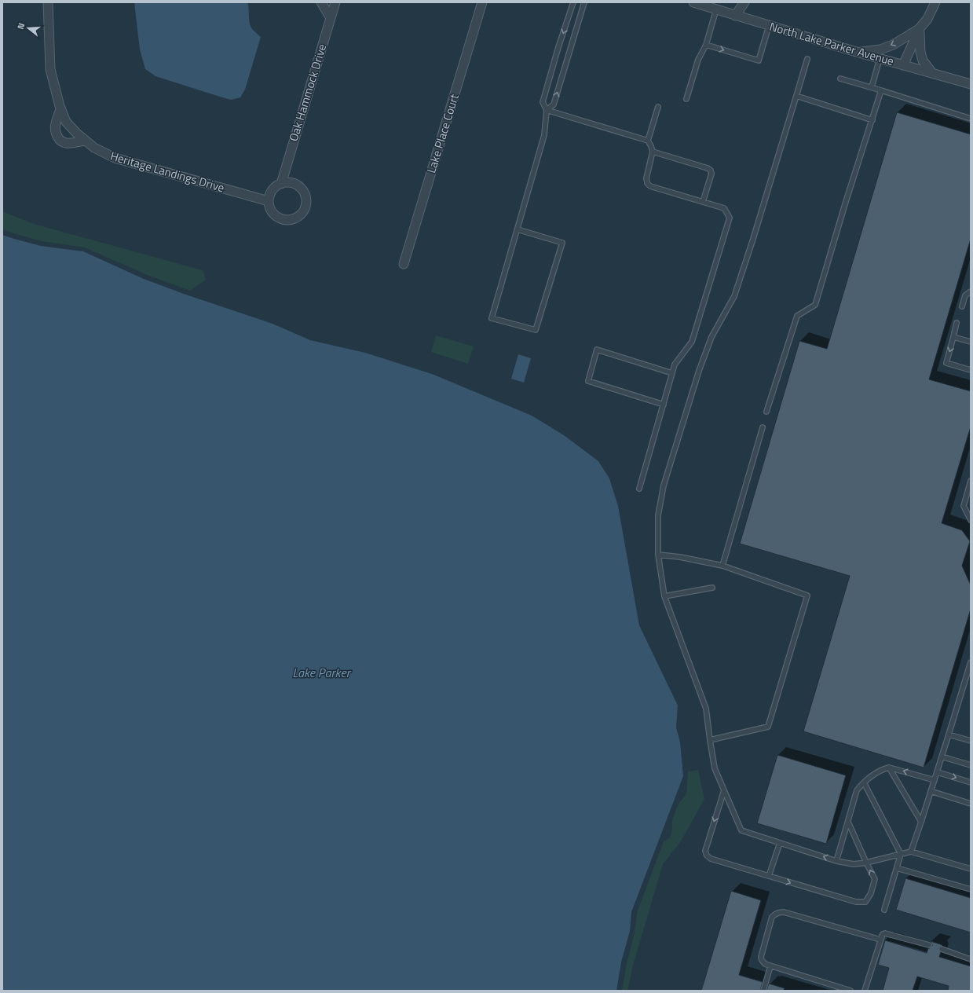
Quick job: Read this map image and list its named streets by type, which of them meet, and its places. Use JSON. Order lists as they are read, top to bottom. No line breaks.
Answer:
{"streets":{"street":["North Lake Parker Avenue","Oak Hammock Drive","Lake Place Court","Heritage Landings Drive"]},"crossings":[["Oak Hammock Drive","Heritage Landings Drive"]],"water":["Lake Parker"],"north":"left"}
